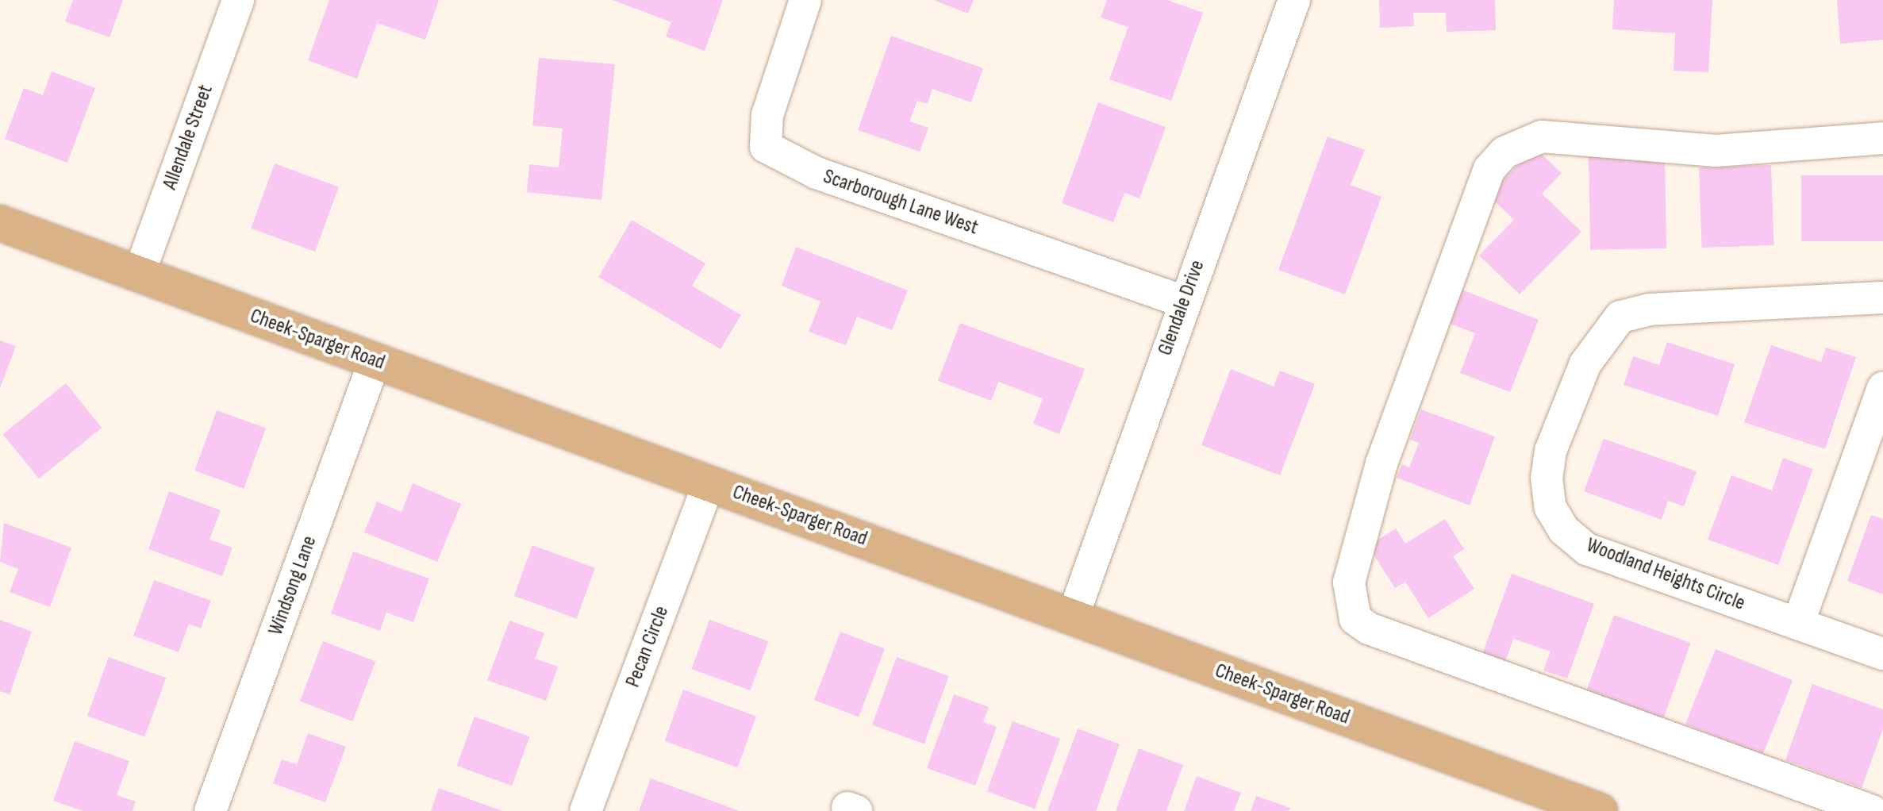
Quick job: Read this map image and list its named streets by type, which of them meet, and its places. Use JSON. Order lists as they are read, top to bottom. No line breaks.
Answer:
{"streets":{"main road":["Cheek-Sparger Road"],"street":["Allendale Street","Scarborough Lane West","Glendale Drive","Woodland Heights Circle","Windsong Lane","Pecan Circle"]},"crossings":[["Allendale Street","Cheek-Sparger Road"],["Scarborough Lane West","Glendale Drive"],["Glendale Drive","Cheek-Sparger Road"],["Cheek-Sparger Road","Windsong Lane"],["Cheek-Sparger Road","Pecan Circle"]]}
